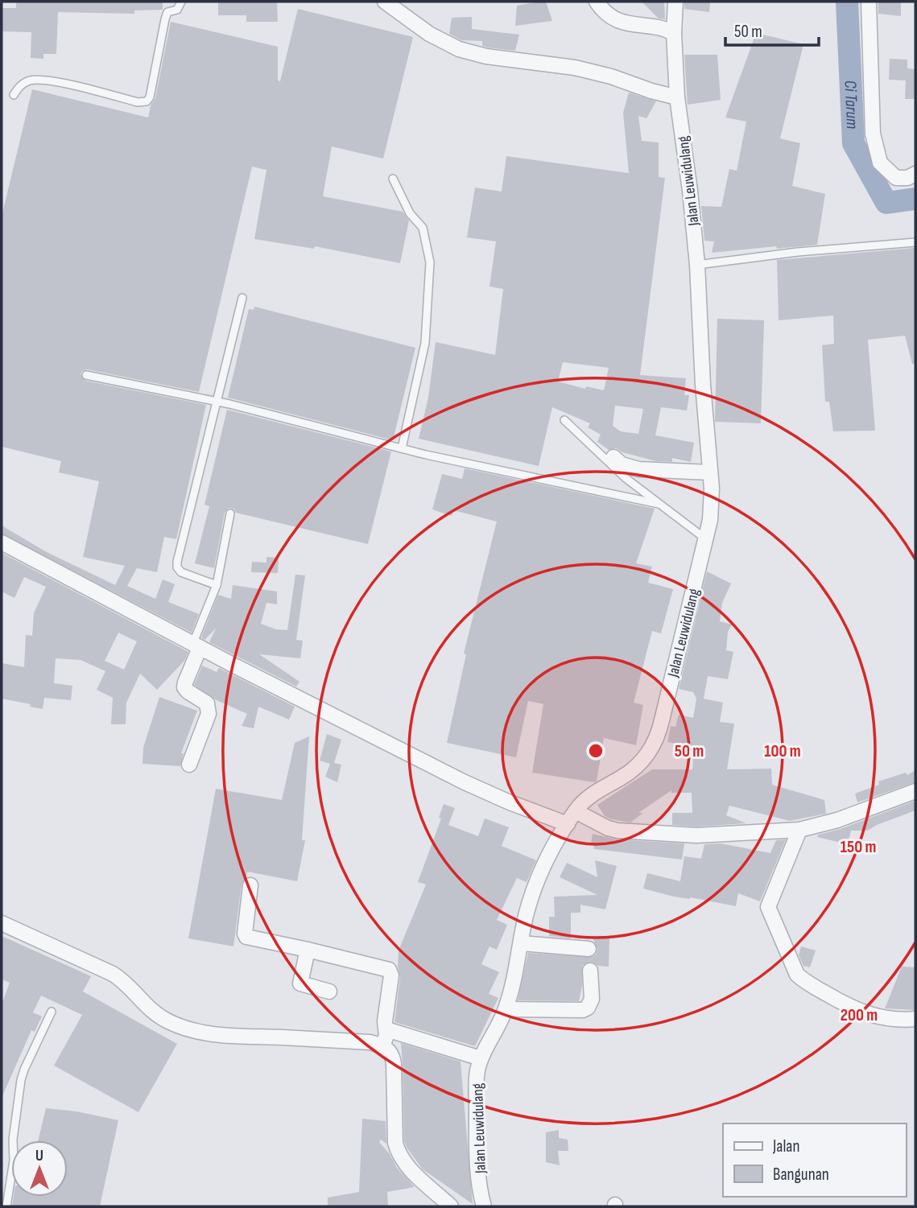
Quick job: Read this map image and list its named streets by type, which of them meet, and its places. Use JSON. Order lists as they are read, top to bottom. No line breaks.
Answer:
{"streets":{"street":["Jalan Leuwidulang"]},"water":["Ci Tarum"],"legend":["Jalan","Bangunan"],"scale_bar":"50 m","north":"top","rings":["50 m","100 m","150 m","200 m"]}
